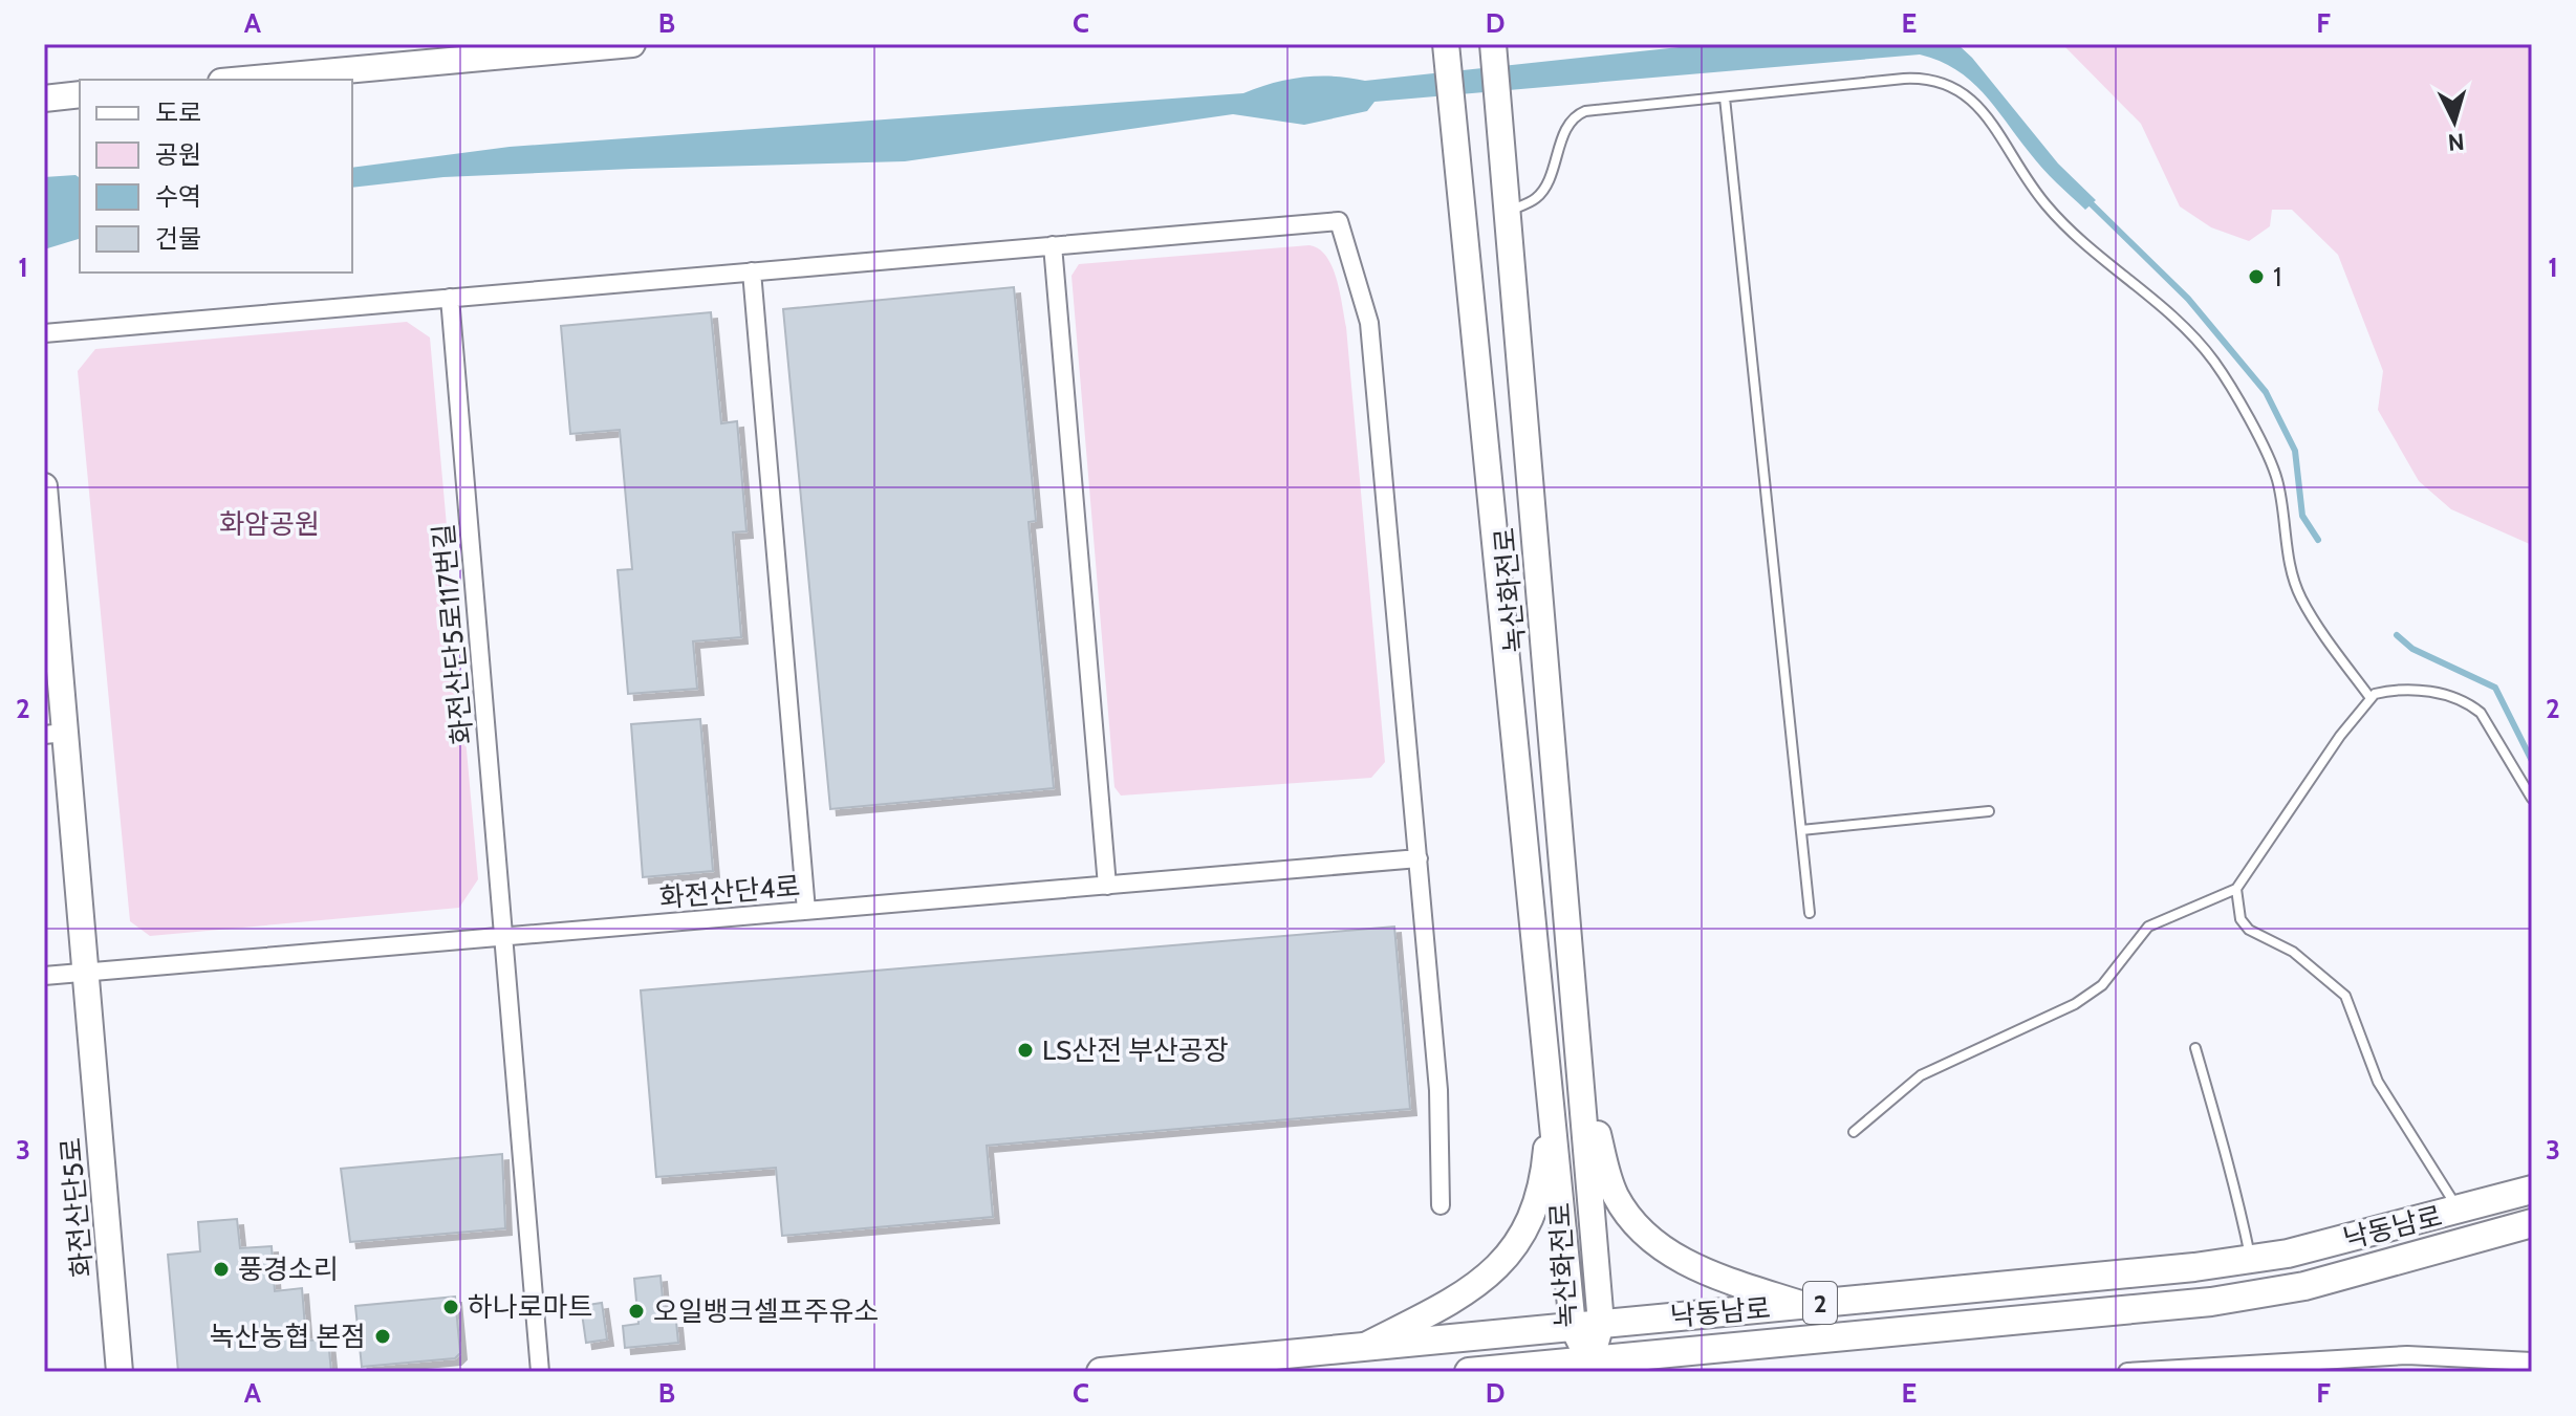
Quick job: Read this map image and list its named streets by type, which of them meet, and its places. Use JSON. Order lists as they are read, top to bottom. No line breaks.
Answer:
{"streets":{"main road":["녹산화전로","화전산단5로","낙동남로","2"],"street":["화전산단5로117번길","화전산단4로"]},"crossings":[["녹산화전로","낙동남로"],["화전산단5로117번길","화전산단4로"],["화전산단4로","화전산단5로"]],"parks":["화암공원"],"places":["1","LS산전 부산공장","풍경소리","하나로마트","오일뱅크셀프주유소","녹산농협 본점"],"legend":["도로","공원","수역","건물"],"north":"bottom","grid":{"columns":["A","B","C","D","E","F"],"rows":["1","2","3"]}}
